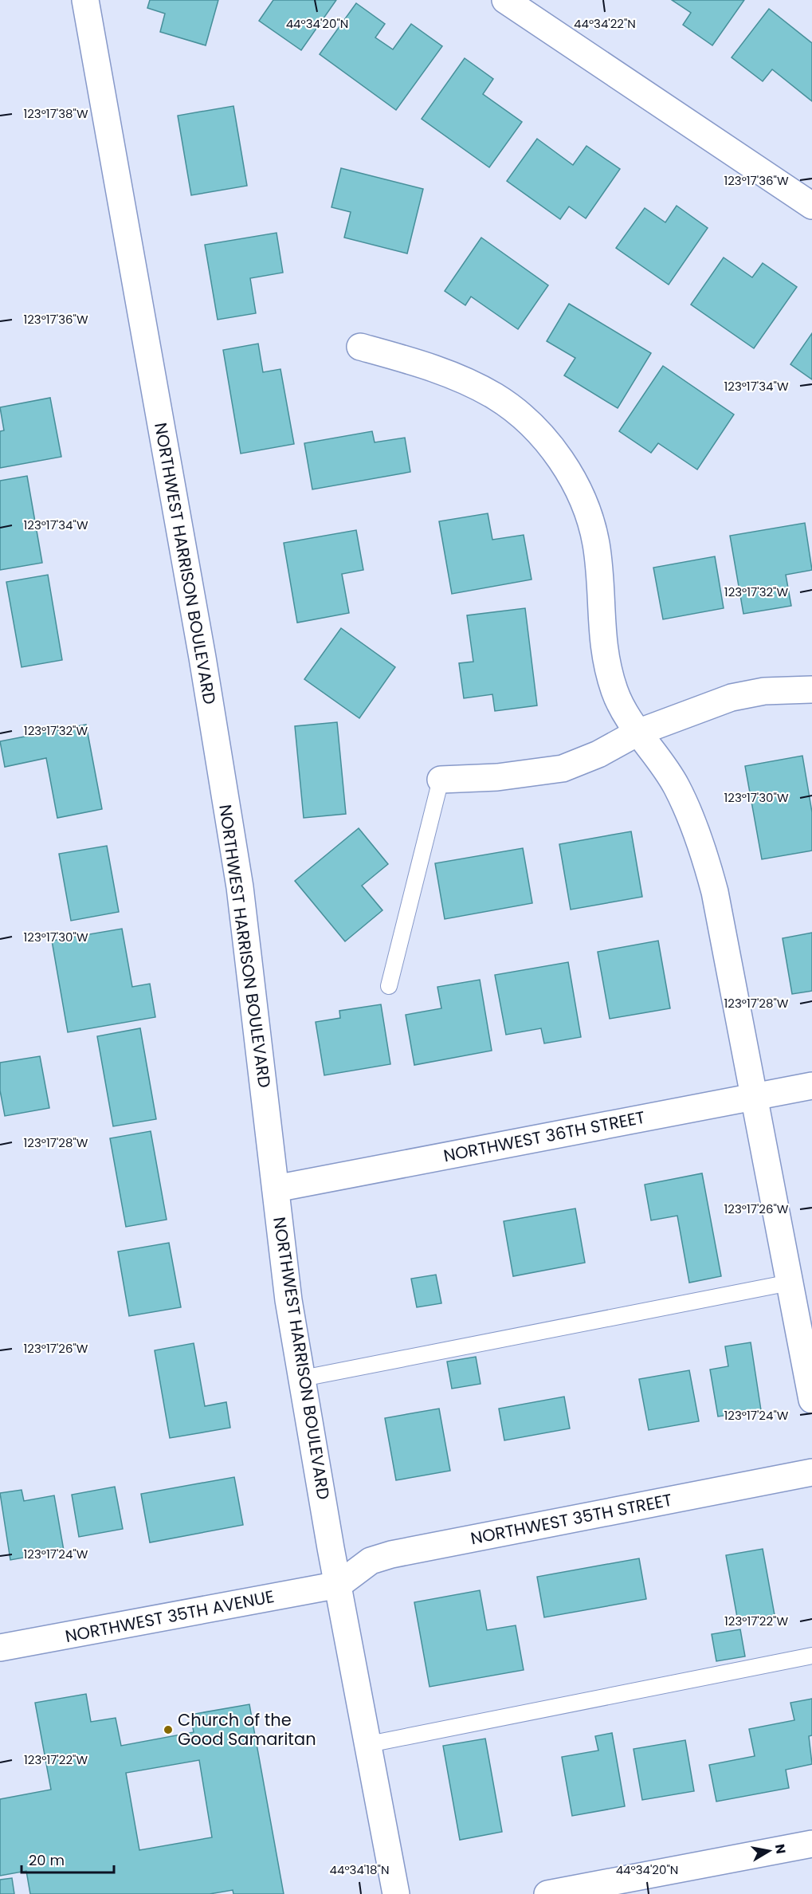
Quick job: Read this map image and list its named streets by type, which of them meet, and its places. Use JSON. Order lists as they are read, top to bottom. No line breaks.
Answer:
{"streets":{"street":["NORTHWEST HARRISON BOULEVARD","NORTHWEST 36TH STREET","NORTHWEST 35TH STREET","NORTHWEST 35TH AVENUE"]},"crossings":[["NORTHWEST HARRISON BOULEVARD","NORTHWEST 36TH STREET"],["NORTHWEST HARRISON BOULEVARD","NORTHWEST 35TH STREET"],["NORTHWEST HARRISON BOULEVARD","NORTHWEST 35TH AVENUE"],["NORTHWEST 35TH STREET","NORTHWEST 35TH AVENUE"]],"places":["Church of the Good Samaritan"],"scale_bar":"20 m","north":"right","coordinates":["44°34'20\"N","44°34'22\"N","123°17'38\"W","123°17'36\"W","123°17'34\"W","123°17'32\"W","123°17'30\"W","123°17'28\"W","123°17'26\"W","123°17'24\"W","123°17'22\"W","44°34'18\"N"]}
